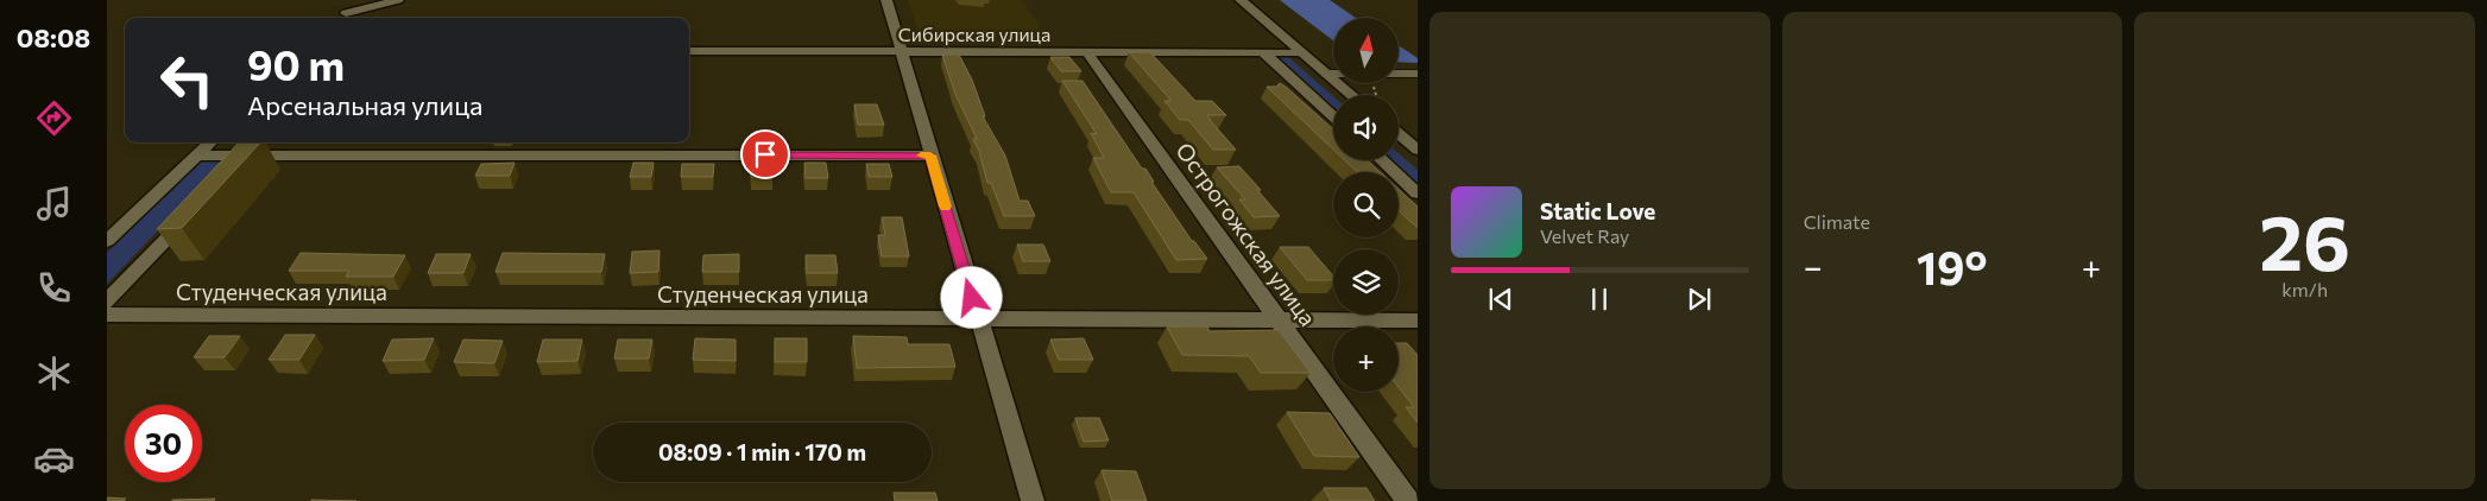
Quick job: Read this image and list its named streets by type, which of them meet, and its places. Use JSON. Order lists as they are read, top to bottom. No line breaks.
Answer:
{"streets":{"street":["Сибирская улица","Острогожская улица","Студенческая улица"]},"crossings":[["Сибирская улица","Острогожская улица"],["Острогожская улица","Студенческая улица"]],"north":"top","page":{"tabs":"08:08","tile":["Climate",["26","km/h"]],"map_buttons":"+","turn":["90 m","Арсенальная улица"],"song":["Static Love","Velvet Ray"],"heat":["−","19°","+"],"limit":"30","trip":"08:09 · 1 min · 170 m"}}
